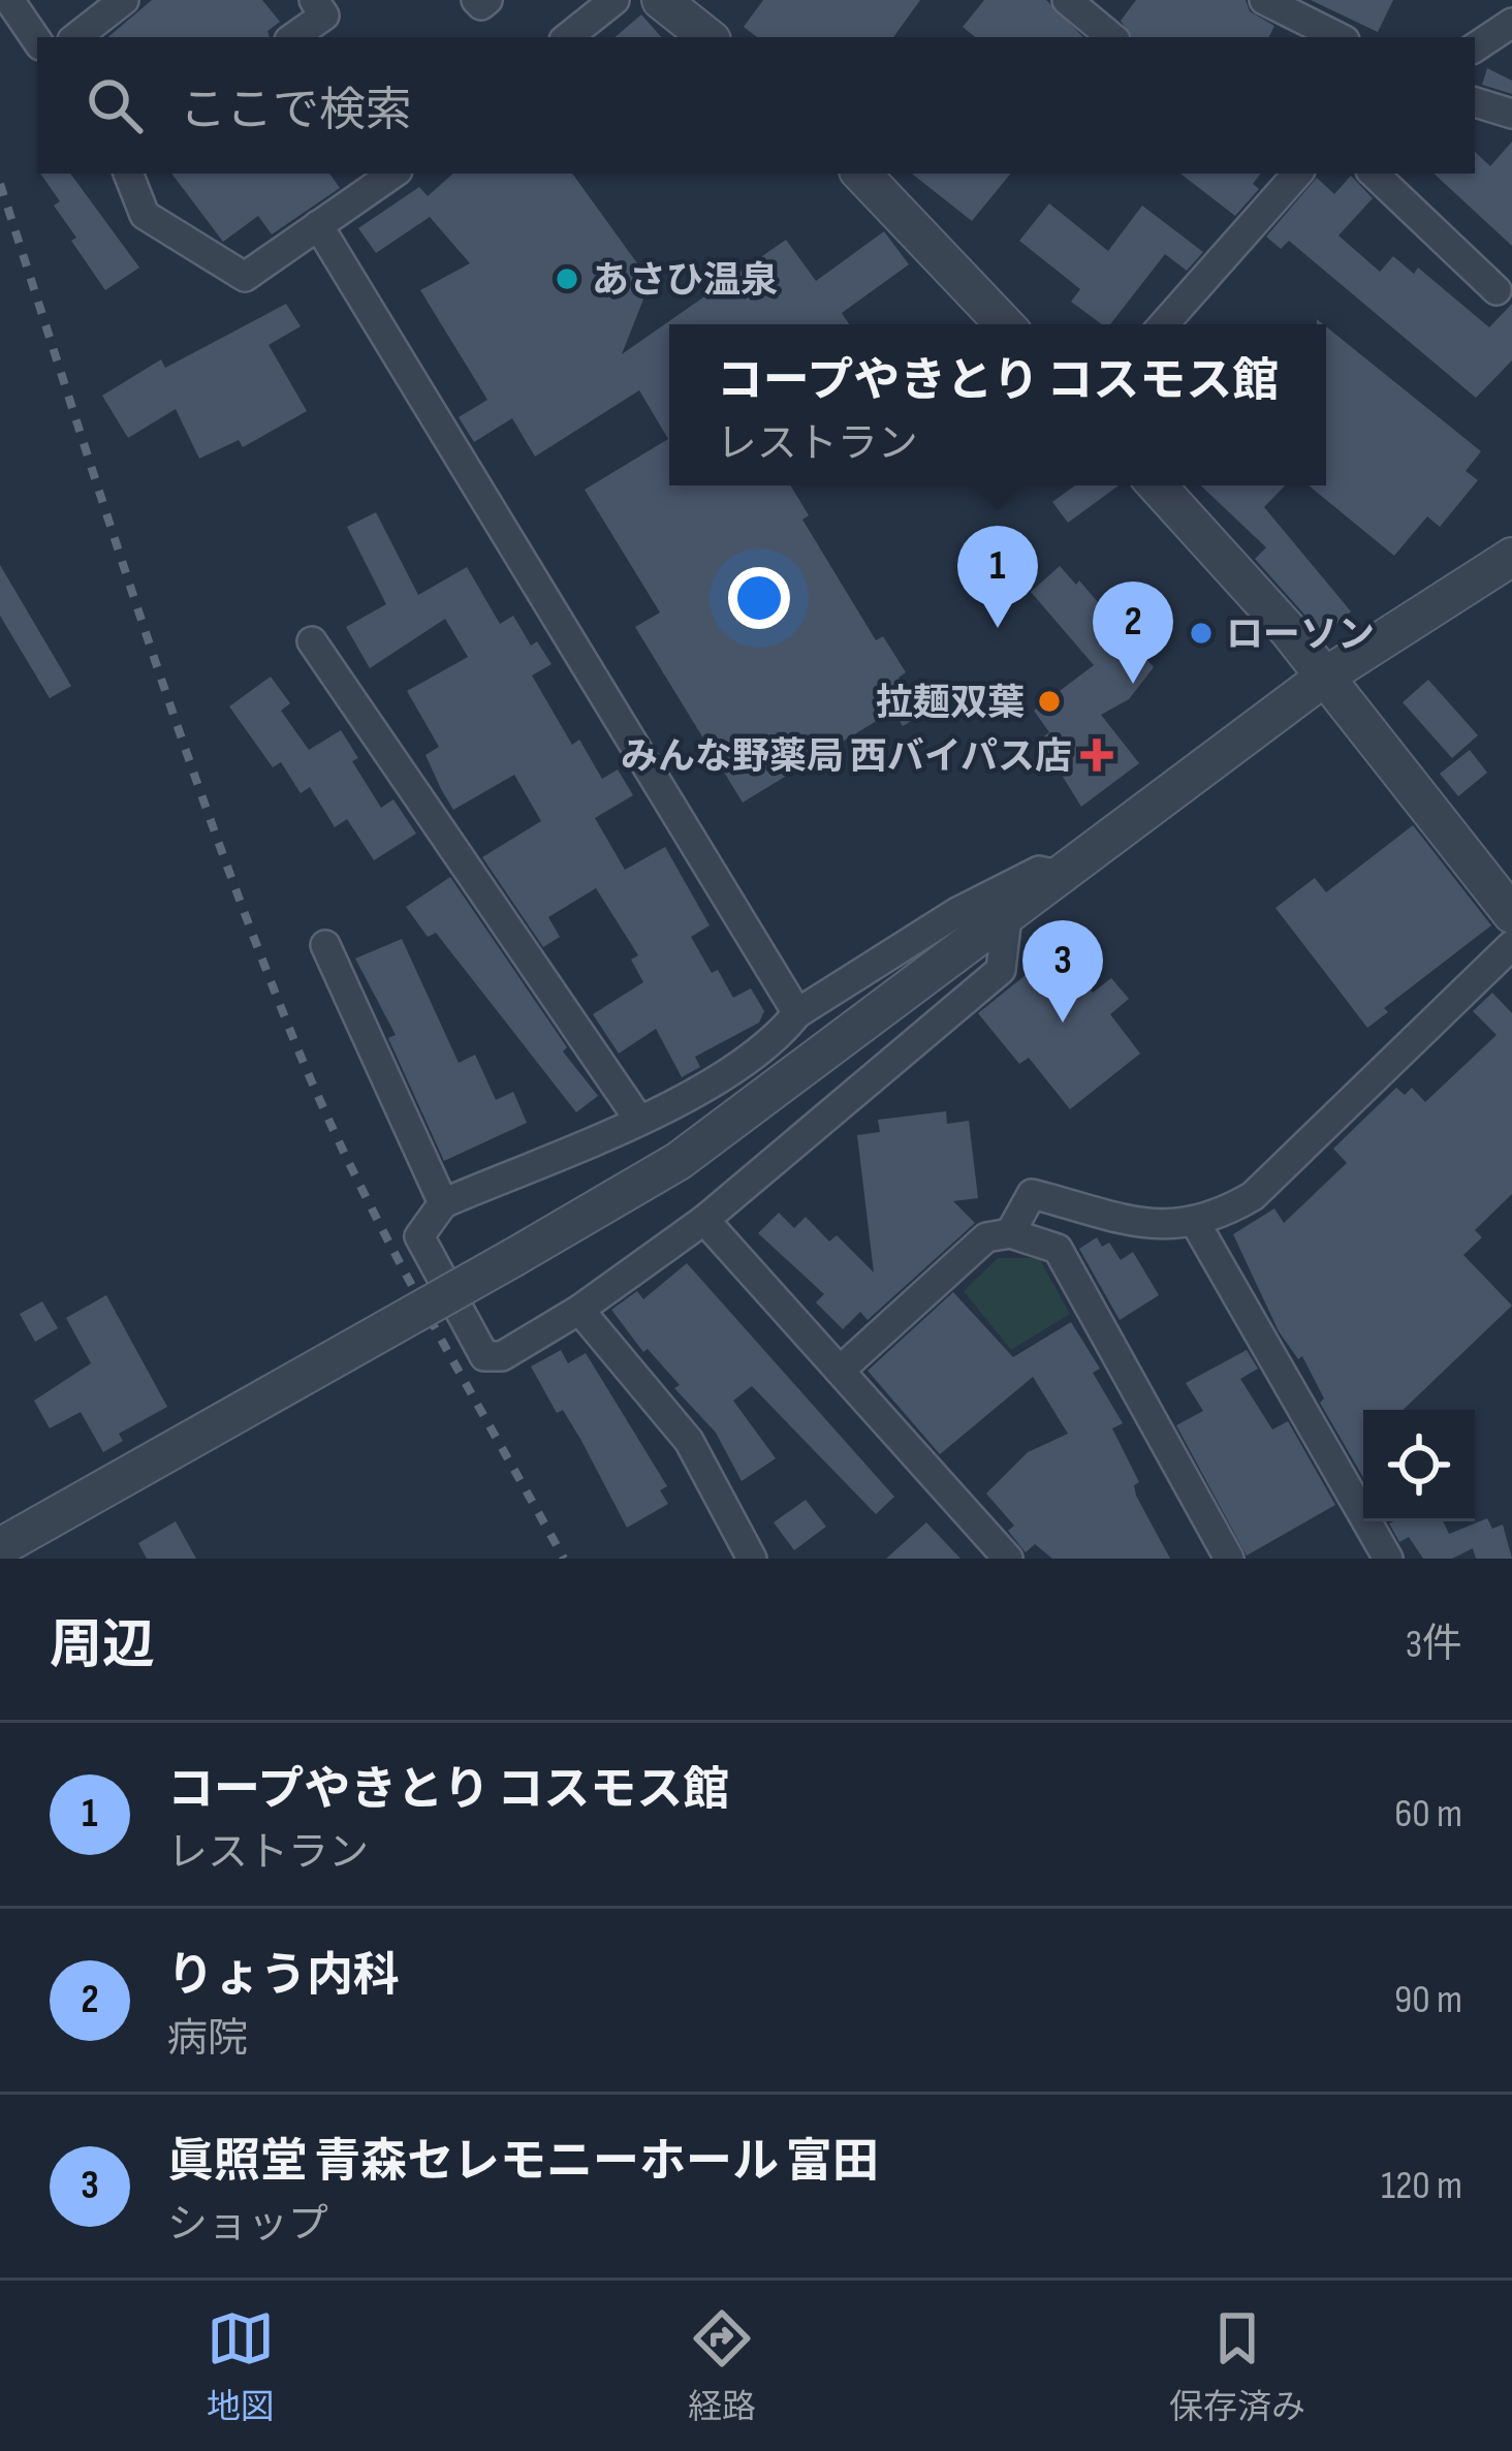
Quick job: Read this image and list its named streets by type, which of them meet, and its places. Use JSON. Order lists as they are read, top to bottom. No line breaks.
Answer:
{"places":{"other":["あさひ温泉","ローソン","拉麺双葉"],"health":["みんな野薬局 西バイパス店"]},"page":{"search":"ここで検索","popup":["コープやきとり コスモス館","レストラン"],"pins":["1","2","3"],"heading":["周辺","3件"],"list":[{"mark":"1","name":"コープやきとり コスモス館","note":"レストラン","value":"60 m"},{"mark":"2","name":"りょう内科","note":"病院","value":"90 m"},{"mark":"3","name":"眞照堂 青森セレモニーホール 富田","note":"ショップ","value":"120 m"}],"nav":["地図","経路","保存済み"]}}
